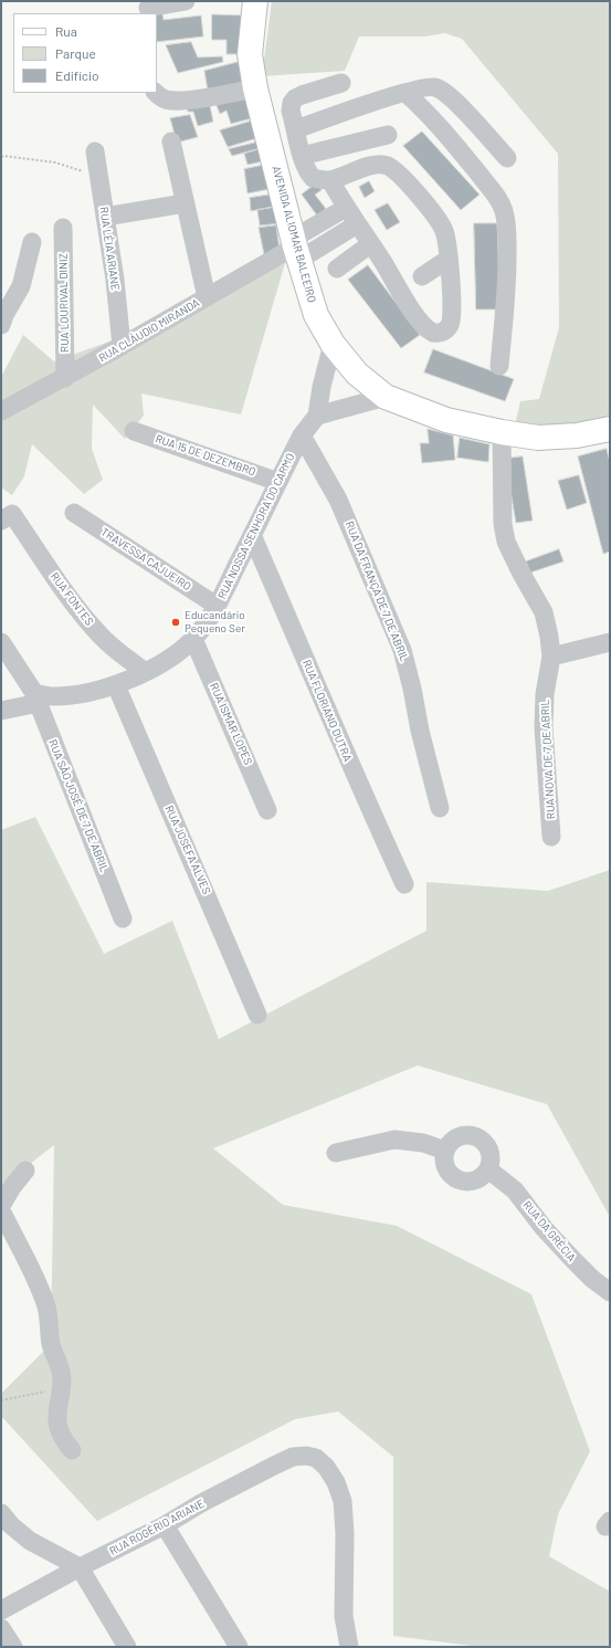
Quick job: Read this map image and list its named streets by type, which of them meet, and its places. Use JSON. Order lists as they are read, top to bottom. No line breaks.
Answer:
{"streets":{"main road":["AVENIDA ALIOMAR BALEEIRO"],"street":["RUA LÉIA ARIANE","RUA LOURIVAL DINIZ","RUA CLÁUDIO MIRANDA","RUA 15 DE DEZEMBRO","RUA NOSSA SENHORA DO CARMO","TRAVESSA CAJUEIRO","RUA DA FRANÇA DE 7 DE ABRIL","RUA FONTES","RUA FLORIANO DUTRA","RUA ISMAR LOPES","RUA NOVA DE 7 DE ABRIL","RUA SÃO JOSÉ DE 7 DE ABRIL","RUA JOSEFA ALVES","RUA DA GRÉCIA","RUA ROGÉRIO ARIANE"]},"crossings":[["AVENIDA ALIOMAR BALEEIRO","RUA CLÁUDIO MIRANDA"],["AVENIDA ALIOMAR BALEEIRO","RUA NOSSA SENHORA DO CARMO"],["AVENIDA ALIOMAR BALEEIRO","RUA NOVA DE 7 DE ABRIL"],["RUA LÉIA ARIANE","RUA CLÁUDIO MIRANDA"],["RUA LOURIVAL DINIZ","RUA CLÁUDIO MIRANDA"],["RUA 15 DE DEZEMBRO","RUA NOSSA SENHORA DO CARMO"],["RUA NOSSA SENHORA DO CARMO","TRAVESSA CAJUEIRO"],["RUA NOSSA SENHORA DO CARMO","RUA DA FRANÇA DE 7 DE ABRIL"],["RUA NOSSA SENHORA DO CARMO","RUA FONTES"],["RUA NOSSA SENHORA DO CARMO","RUA FLORIANO DUTRA"],["RUA NOSSA SENHORA DO CARMO","RUA ISMAR LOPES"],["RUA NOSSA SENHORA DO CARMO","RUA SÃO JOSÉ DE 7 DE ABRIL"],["RUA NOSSA SENHORA DO CARMO","RUA JOSEFA ALVES"]],"places":["Educandário Pequeno Ser"],"legend":["Rua","Parque","Edifício"]}
